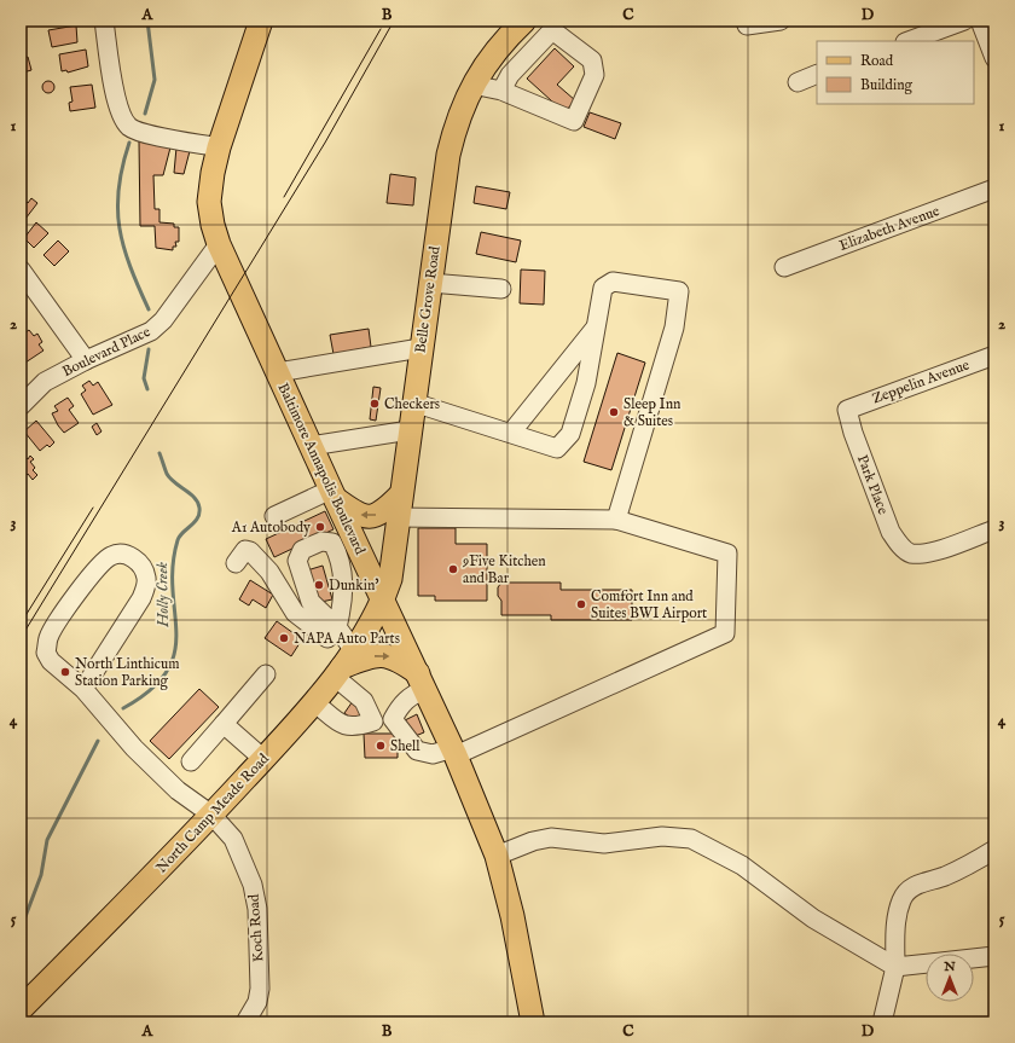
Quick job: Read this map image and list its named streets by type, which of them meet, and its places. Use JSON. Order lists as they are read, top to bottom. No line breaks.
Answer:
{"streets":{"main road":["Belle Grove Road","Baltimore Annapolis Boulevard","North Camp Meade Road"],"street":["Elizabeth Avenue","Boulevard Place","Zeppelin Avenue","Park Place","Koch Road"]},"crossings":[["Belle Grove Road","Baltimore Annapolis Boulevard"],["Belle Grove Road","North Camp Meade Road"],["Boulevard Place","Baltimore Annapolis Boulevard"],["Zeppelin Avenue","Park Place"],["Baltimore Annapolis Boulevard","North Camp Meade Road"],["North Camp Meade Road","Koch Road"]],"water":["Holly Creek"],"places":["Checkers","Sleep Inn & Suites","A1 Autobody","9Five Kitchen and Bar","Dunkin'","Comfort Inn and Suites BWI Airport","NAPA Auto Parts","North Linthicum Station Parking","Shell"],"legend":["Road","Building"],"north":"top","grid":{"columns":["A","B","C","D"],"rows":["1","2","3","4","5"]}}
